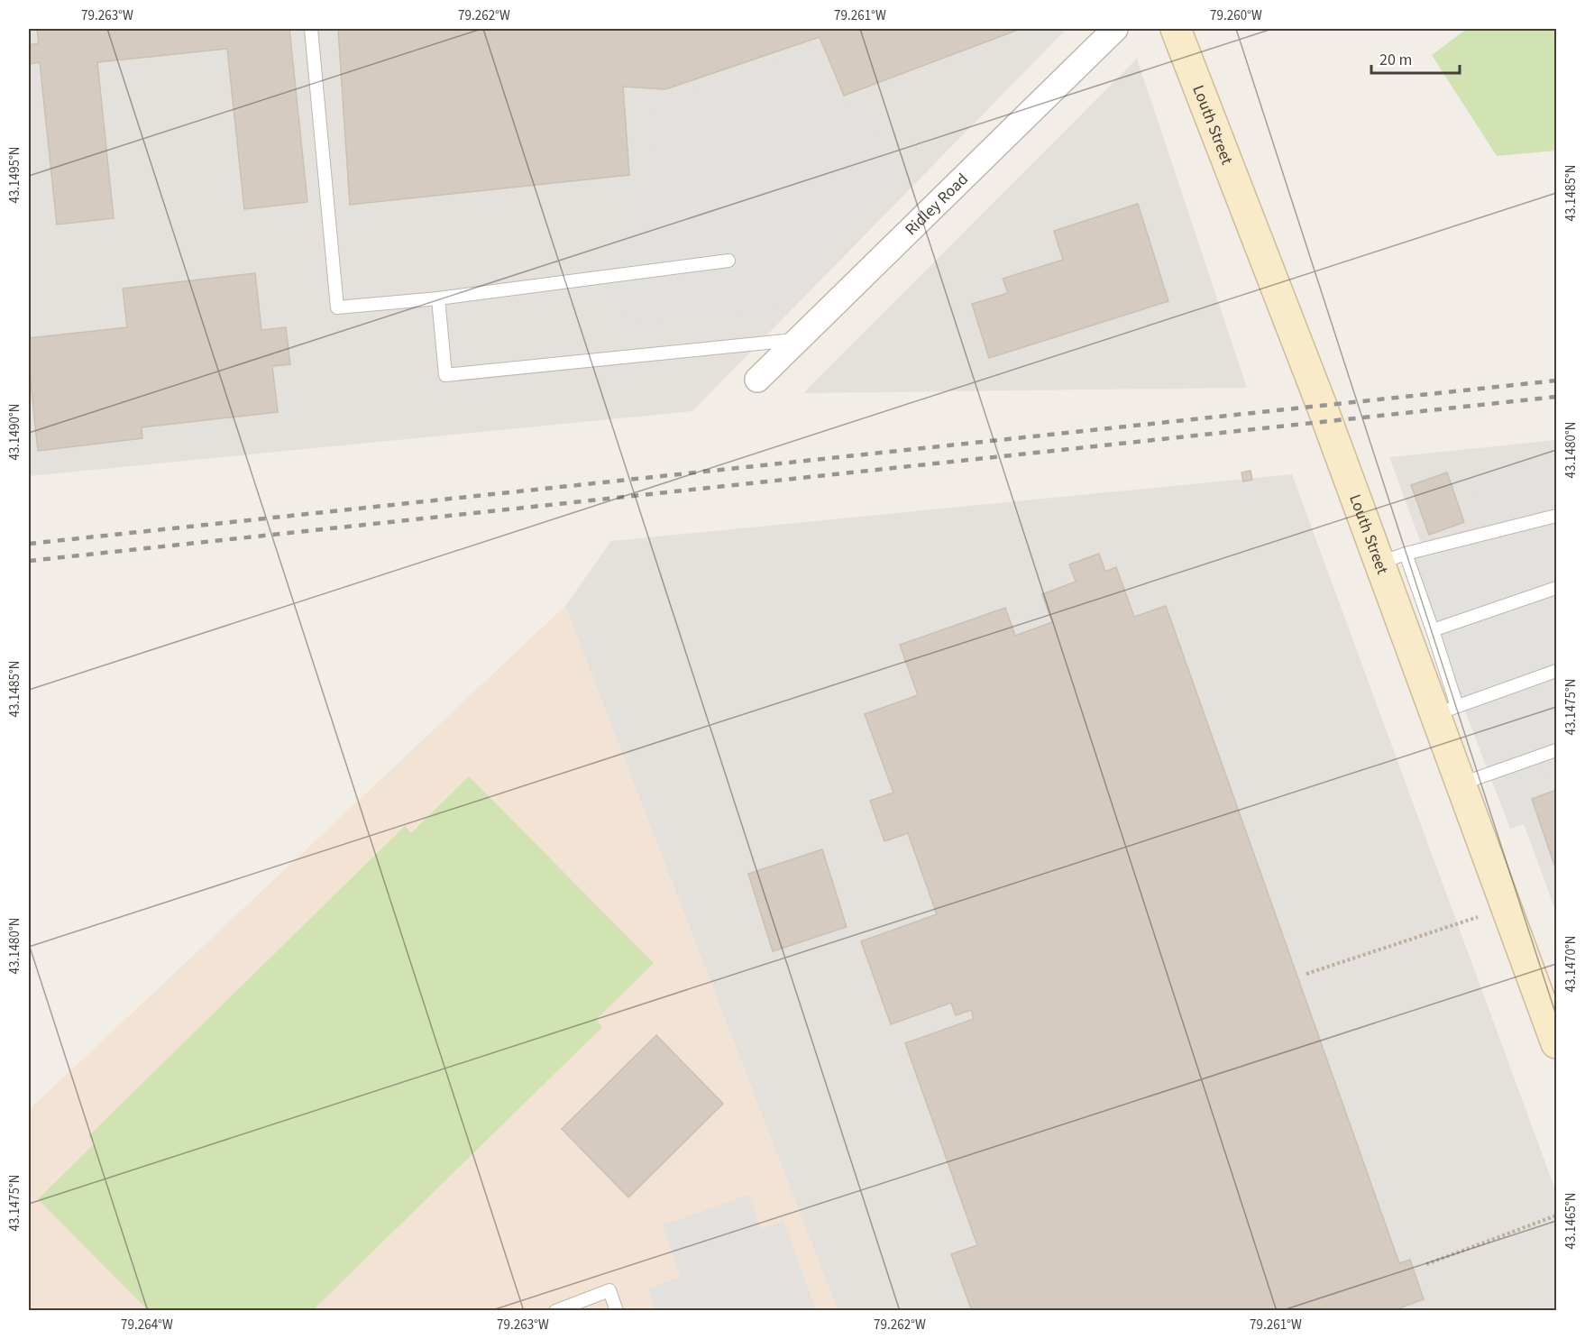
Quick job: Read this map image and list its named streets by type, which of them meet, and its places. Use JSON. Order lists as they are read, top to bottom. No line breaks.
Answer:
{"streets":{"main road":["Louth Street"],"street":["Ridley Road"]},"scale_bar":"20 m","coordinates":["79.263°W","79.262°W","79.261°W","79.260°W","43.1495°N","43.1485°N","43.1490°N","43.1480°N","43.1475°N","43.1470°N","43.1465°N","79.264°W"]}
